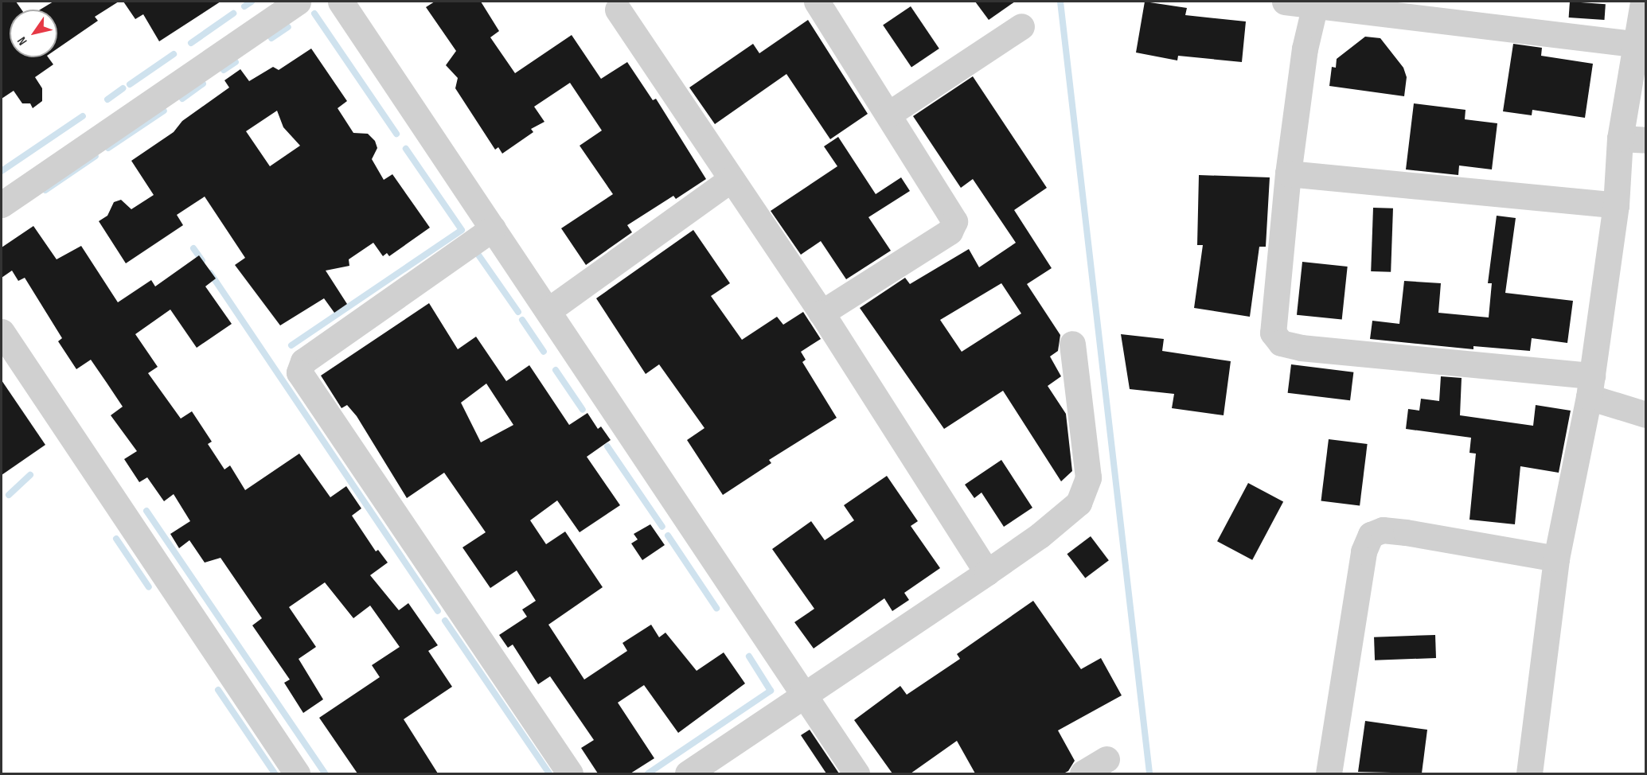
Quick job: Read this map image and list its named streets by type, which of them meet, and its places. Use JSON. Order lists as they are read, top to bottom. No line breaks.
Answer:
{"north":"bottom left"}
